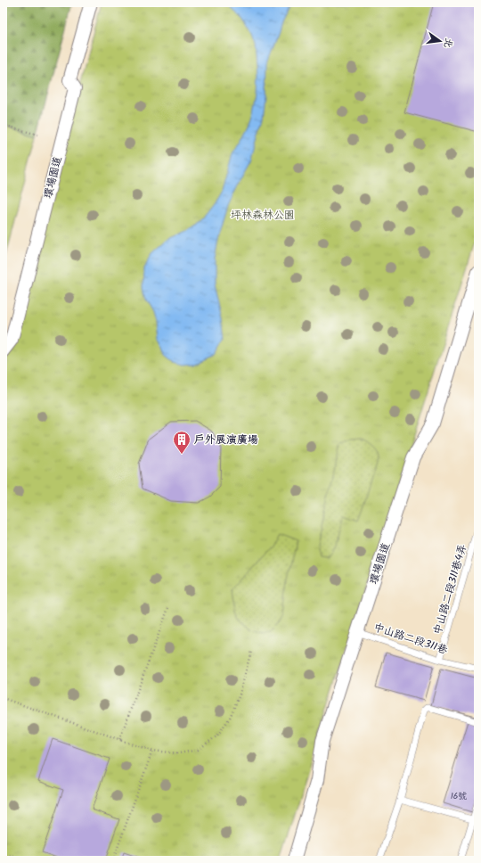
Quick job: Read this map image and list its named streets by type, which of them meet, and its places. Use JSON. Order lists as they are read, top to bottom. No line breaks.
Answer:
{"streets":{"street":["環場園道"],"lane":["中山路二段311巷4弄","中山路二段311巷"]},"crossings":[["環場園道","中山路二段311巷"],["中山路二段311巷4弄","中山路二段311巷"]],"parks":["坪林森林公園"],"places":{"building":["戶外展演廣場"]},"house_numbers":["16號"],"north":"right"}
